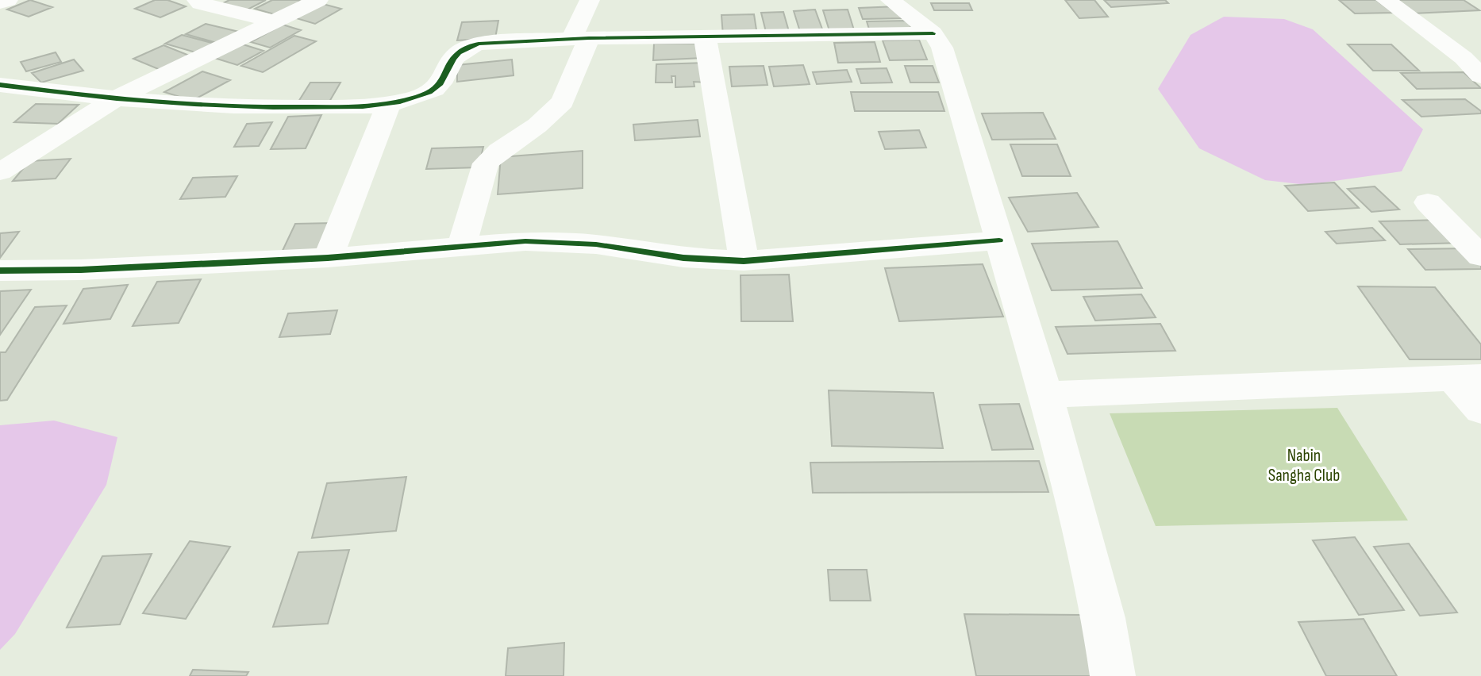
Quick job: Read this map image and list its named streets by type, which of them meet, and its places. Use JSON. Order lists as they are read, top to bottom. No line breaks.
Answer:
{"parks":["Nabin Sangha Club"]}
